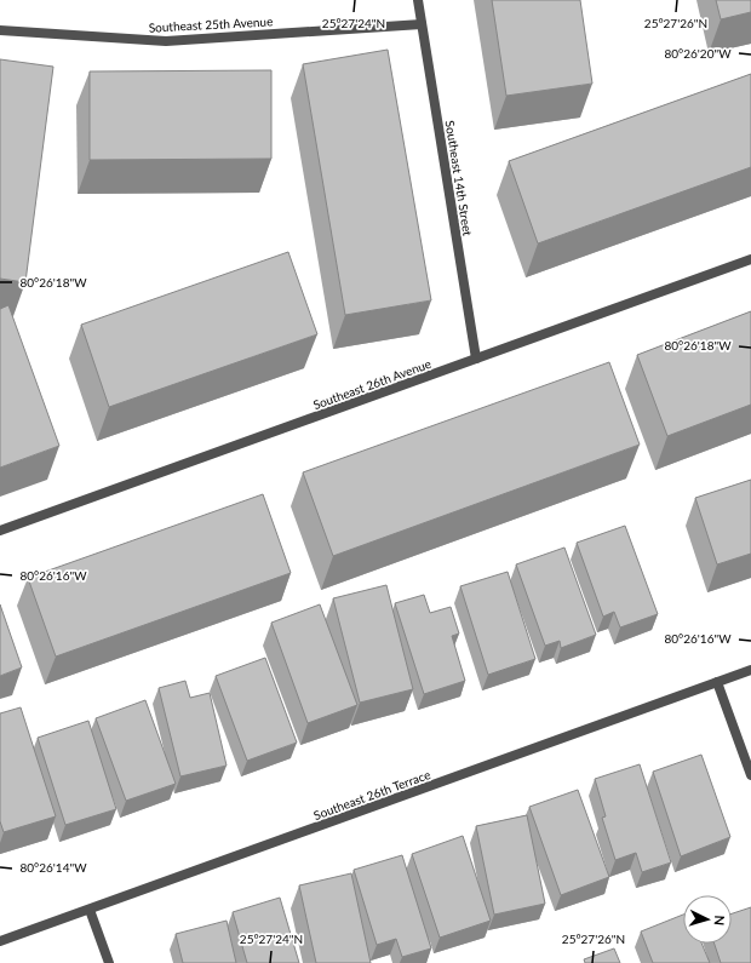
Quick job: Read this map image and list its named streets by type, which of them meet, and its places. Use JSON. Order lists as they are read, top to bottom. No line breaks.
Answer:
{"streets":{"street":["Southeast 25th Avenue","Southeast 14th Street","Southeast 26th Avenue","Southeast 26th Terrace"]},"crossings":[["Southeast 25th Avenue","Southeast 14th Street"],["Southeast 14th Street","Southeast 26th Avenue"]],"north":"right","coordinates":["25°27'24\"N","25°27'26\"N","80°26'20\"W","80°26'18\"W","80°26'16\"W","80°26'14\"W"]}
